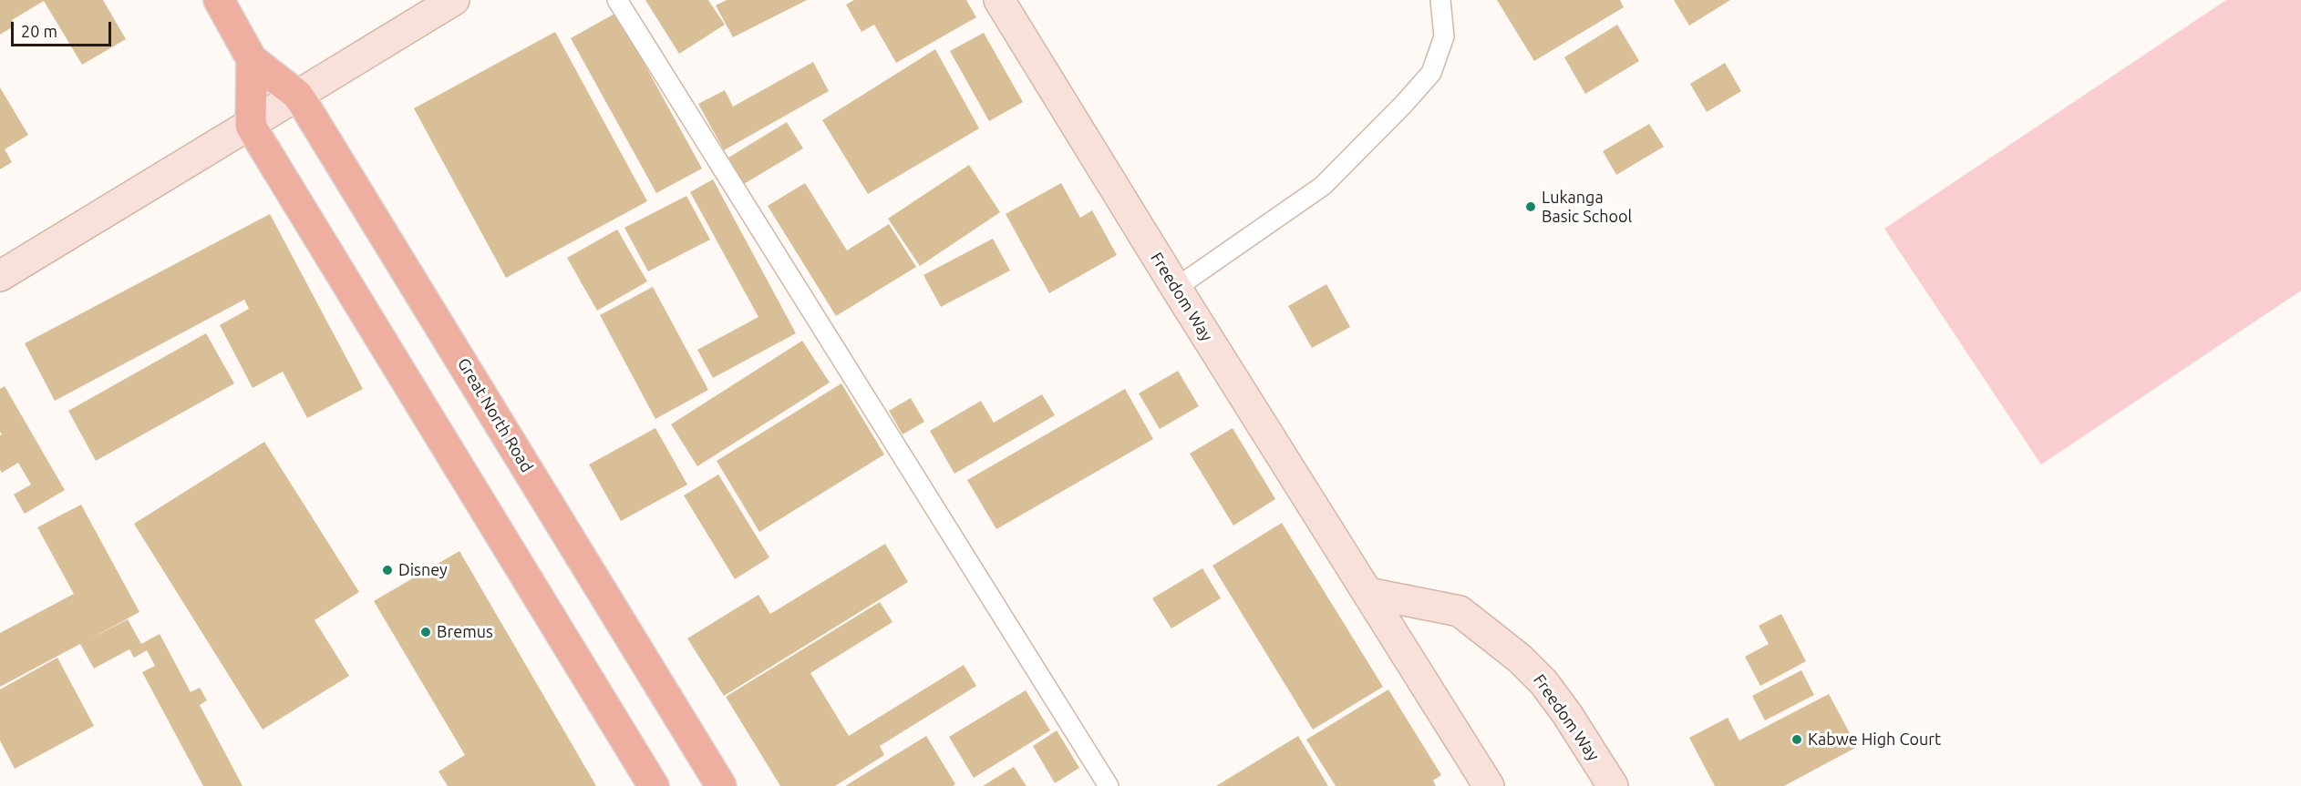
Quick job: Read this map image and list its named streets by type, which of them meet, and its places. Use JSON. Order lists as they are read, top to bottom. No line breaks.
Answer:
{"streets":{"highway":["Great North Road"],"main road":["Freedom Way"]},"places":["Lukanga Basic School","Disney","Bremus","Kabwe High Court"],"scale_bar":"20 m"}
